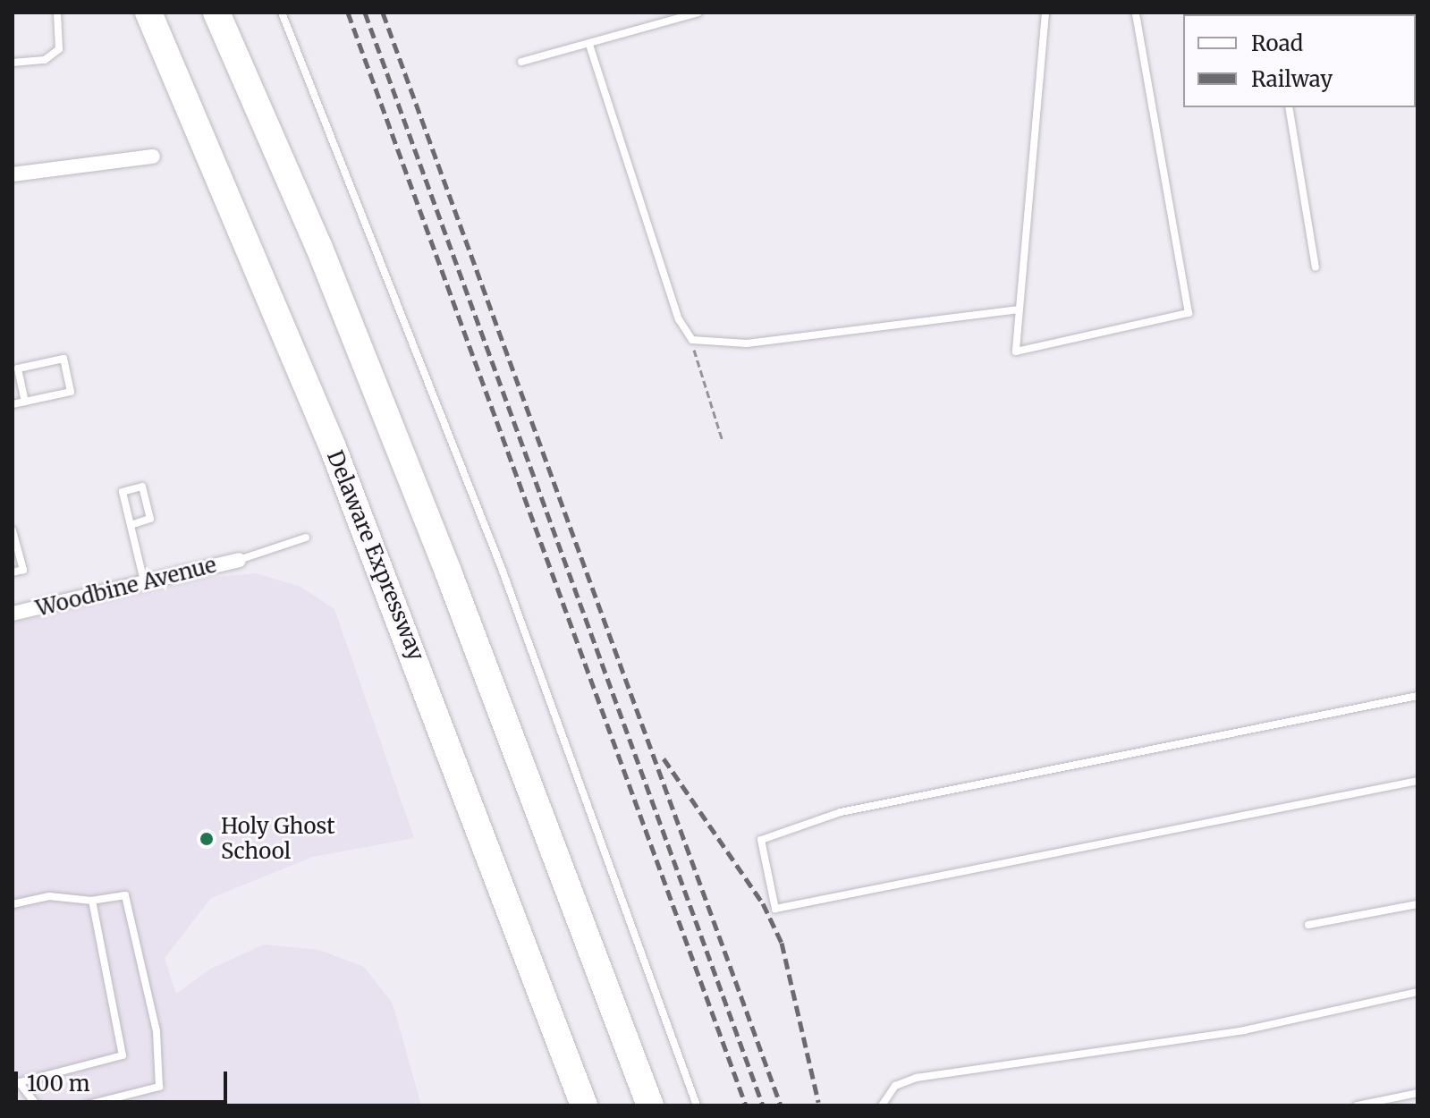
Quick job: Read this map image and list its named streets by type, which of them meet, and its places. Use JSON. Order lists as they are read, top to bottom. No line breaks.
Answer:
{"streets":{"highway":["Delaware Expressway"],"street":["Woodbine Avenue"]},"places":["Holy Ghost School"],"legend":["Road","Railway"],"scale_bar":"100 m"}
